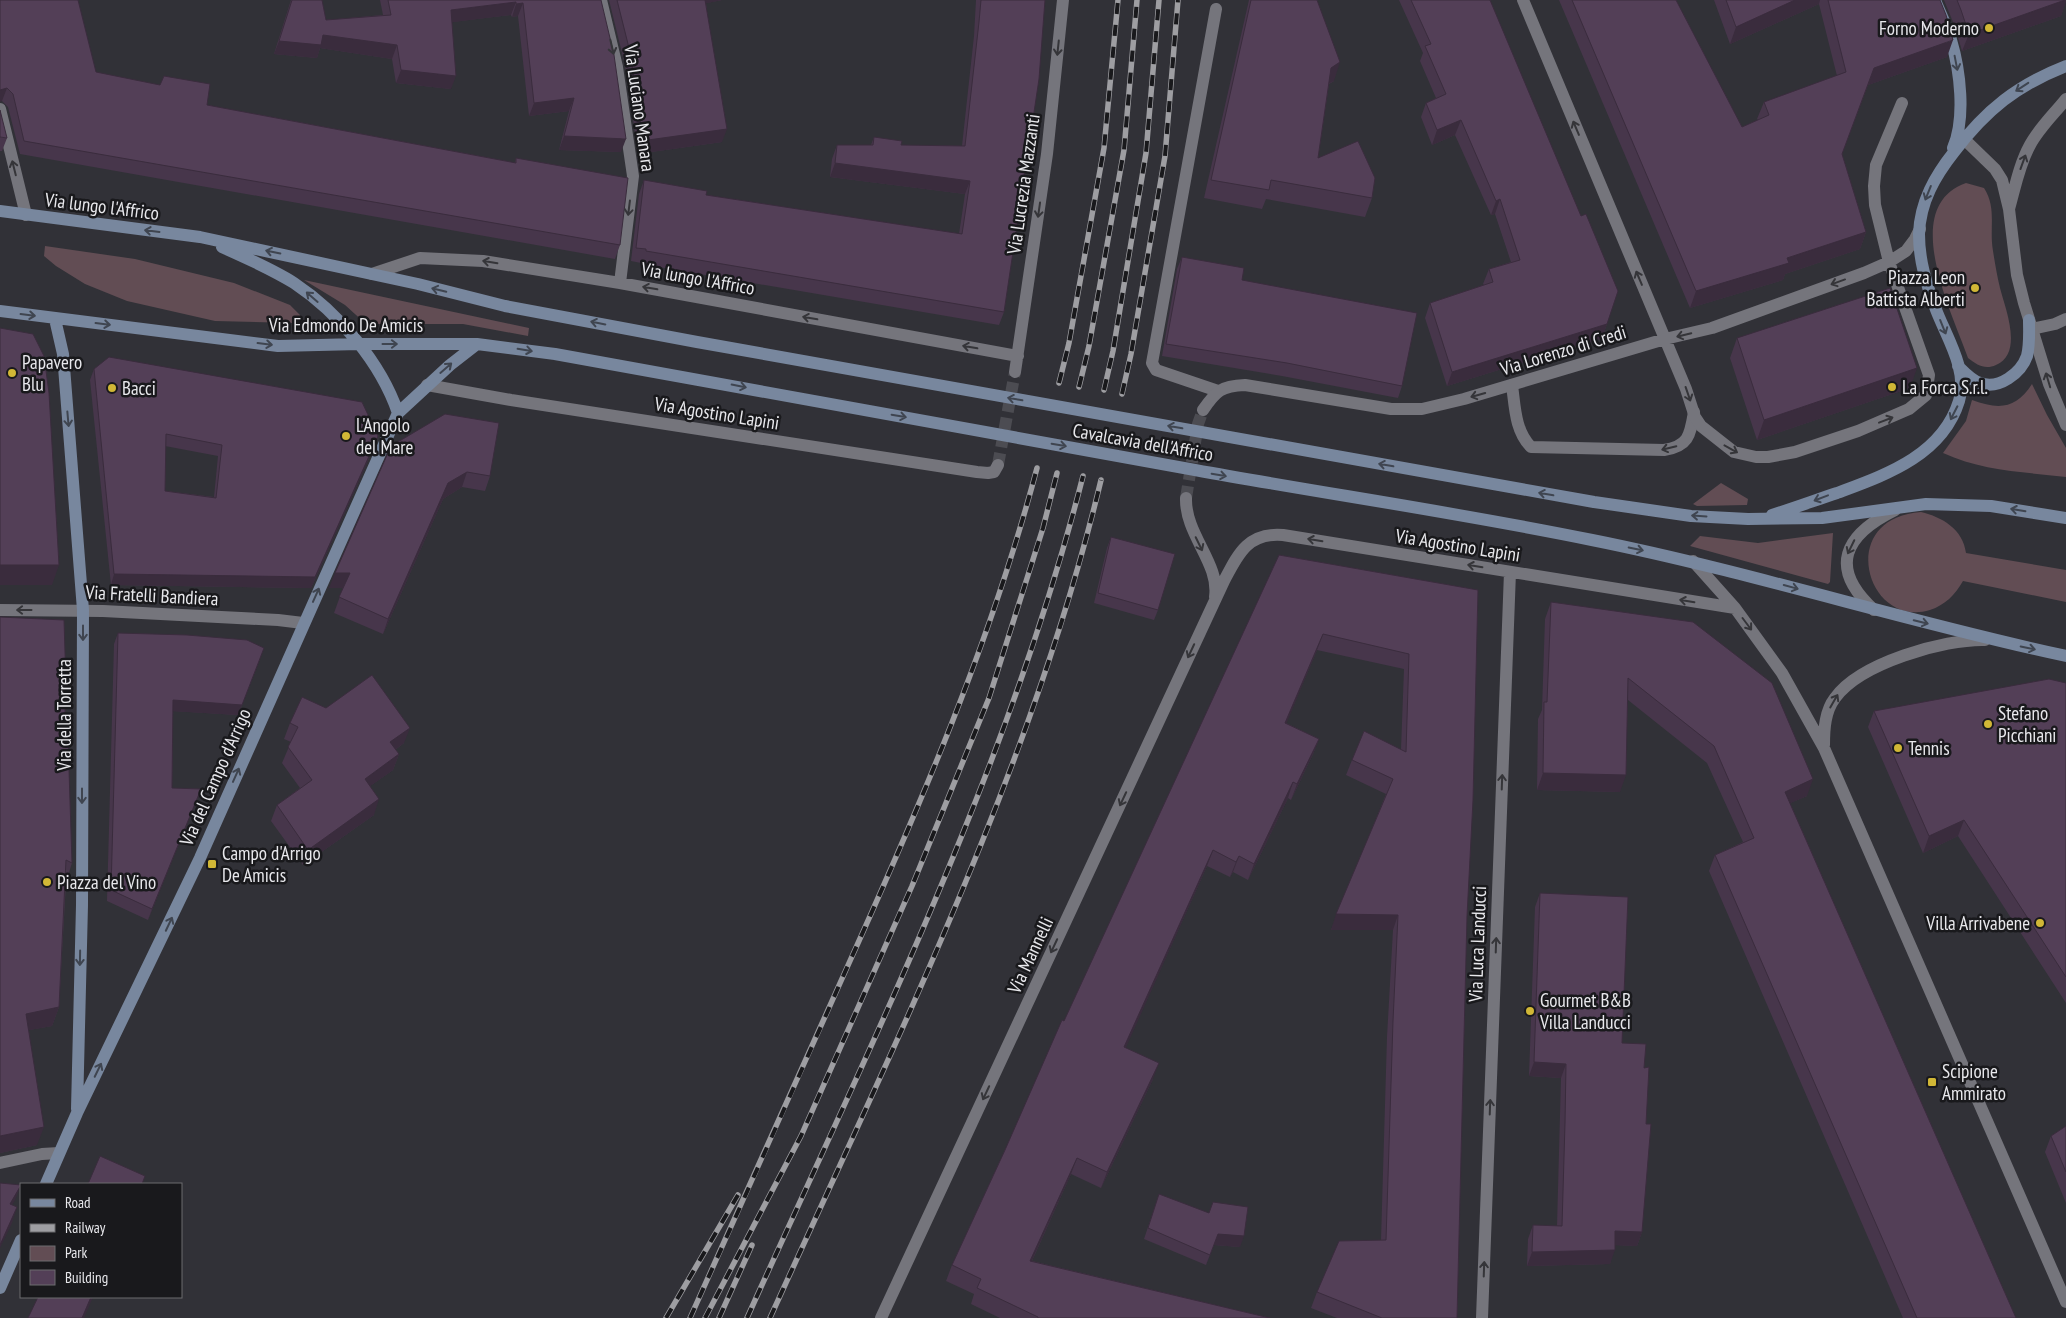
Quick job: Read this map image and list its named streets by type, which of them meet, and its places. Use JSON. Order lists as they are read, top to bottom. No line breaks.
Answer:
{"streets":{"street":["Via Luciano Manara","Via Lucrezia Mazzanti","Via lungo l'Affrico","Via Edmondo De Amicis","Via Lorenzo di Credi","Via Agostino Lapini","Cavalcavia dell'Affrico","Via Fratelli Bandiera","Via della Torretta","Via del Campo d'Arrigo","Via Luca Landucci","Via Mannelli"]},"crossings":[["Via Luciano Manara","Via lungo l'Affrico"],["Via Lucrezia Mazzanti","Via lungo l'Affrico"],["Via lungo l'Affrico","Via Edmondo De Amicis"],["Via lungo l'Affrico","Cavalcavia dell'Affrico"],["Via Edmondo De Amicis","Cavalcavia dell'Affrico"],["Via Edmondo De Amicis","Via della Torretta"],["Via Edmondo De Amicis","Via del Campo d'Arrigo"],["Via Agostino Lapini","Via del Campo d'Arrigo"],["Via Agostino Lapini","Via Luca Landucci"],["Via Agostino Lapini","Via Mannelli"],["Via Fratelli Bandiera","Via della Torretta"],["Via Fratelli Bandiera","Via del Campo d'Arrigo"],["Via della Torretta","Via del Campo d'Arrigo"]],"one_way":["Via Luciano Manara","Via Lucrezia Mazzanti","Via lungo l'Affrico","Via Edmondo De Amicis","Via Lorenzo di Credi","Via Agostino Lapini","Via della Torretta","Via del Campo d'Arrigo","Via Luca Landucci","Via Mannelli"],"places":{"other":["Forno Moderno","Piazza Leon Battista Alberti","Papavero Blu","La Forca S.r.l.","Bacci","L'Angolo del Mare","Stefano Picchiani","Tennis","Piazza del Vino","Villa Arrivabene","Gourmet B&B Villa Landucci"],"transit":["Campo d'Arrigo De Amicis","Scipione Ammirato"]},"legend":["Road","Railway","Park","Building"]}
